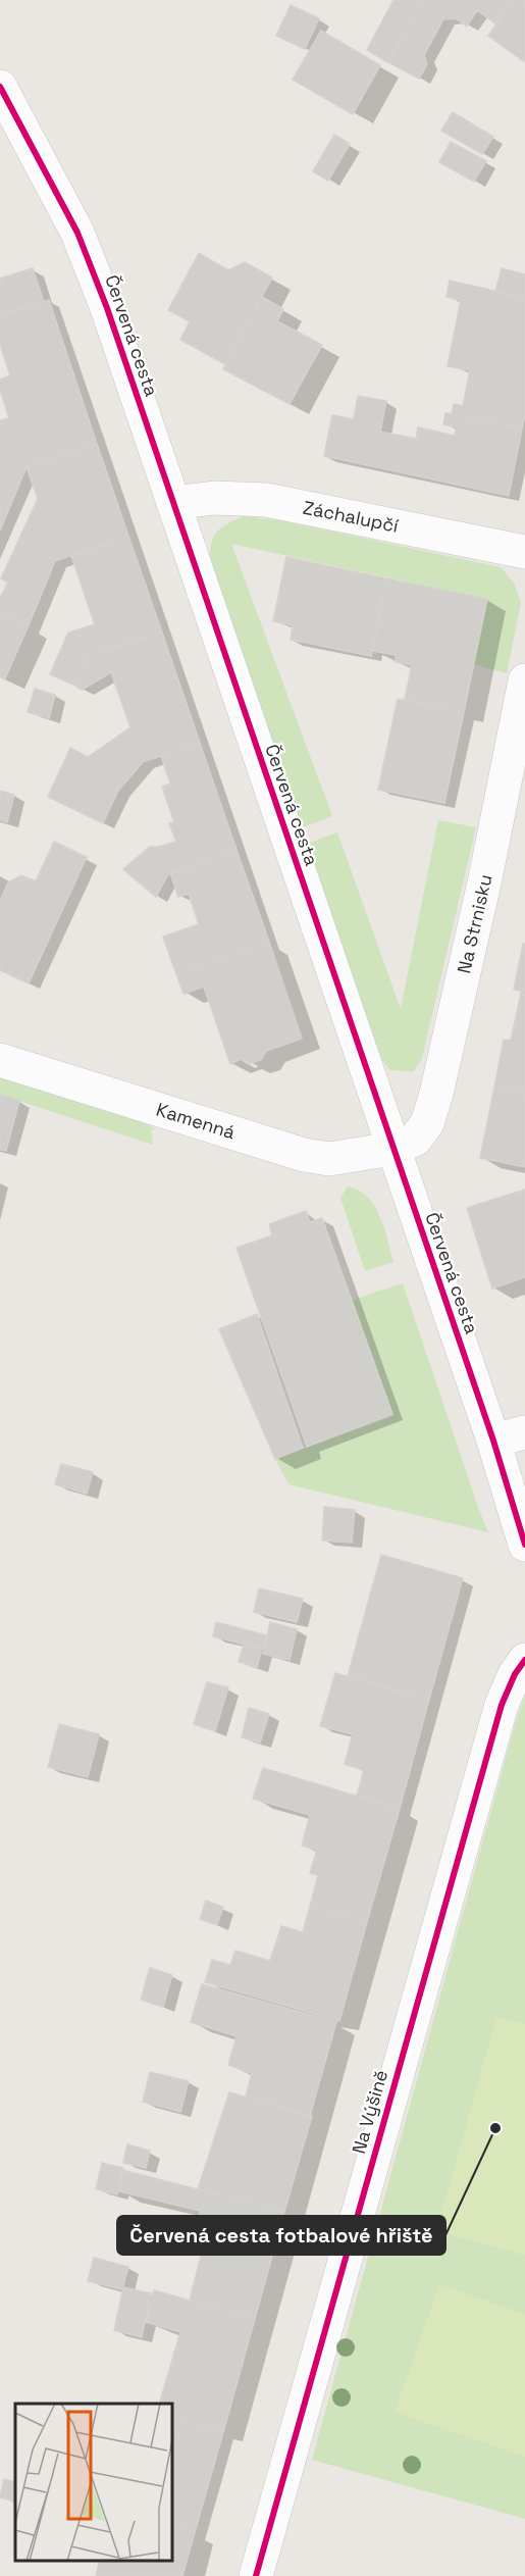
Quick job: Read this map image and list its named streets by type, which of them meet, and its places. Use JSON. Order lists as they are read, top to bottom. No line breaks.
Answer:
{"streets":{"street":["Červená cesta","Záchalupčí","Na Strnisku","Kamenná","Na Výšině"]},"crossings":[["Červená cesta","Záchalupčí"],["Červená cesta","Na Strnisku"],["Červená cesta","Kamenná"],["Na Strnisku","Kamenná"]],"places":["Červená cesta fotbalové hřiště"]}
